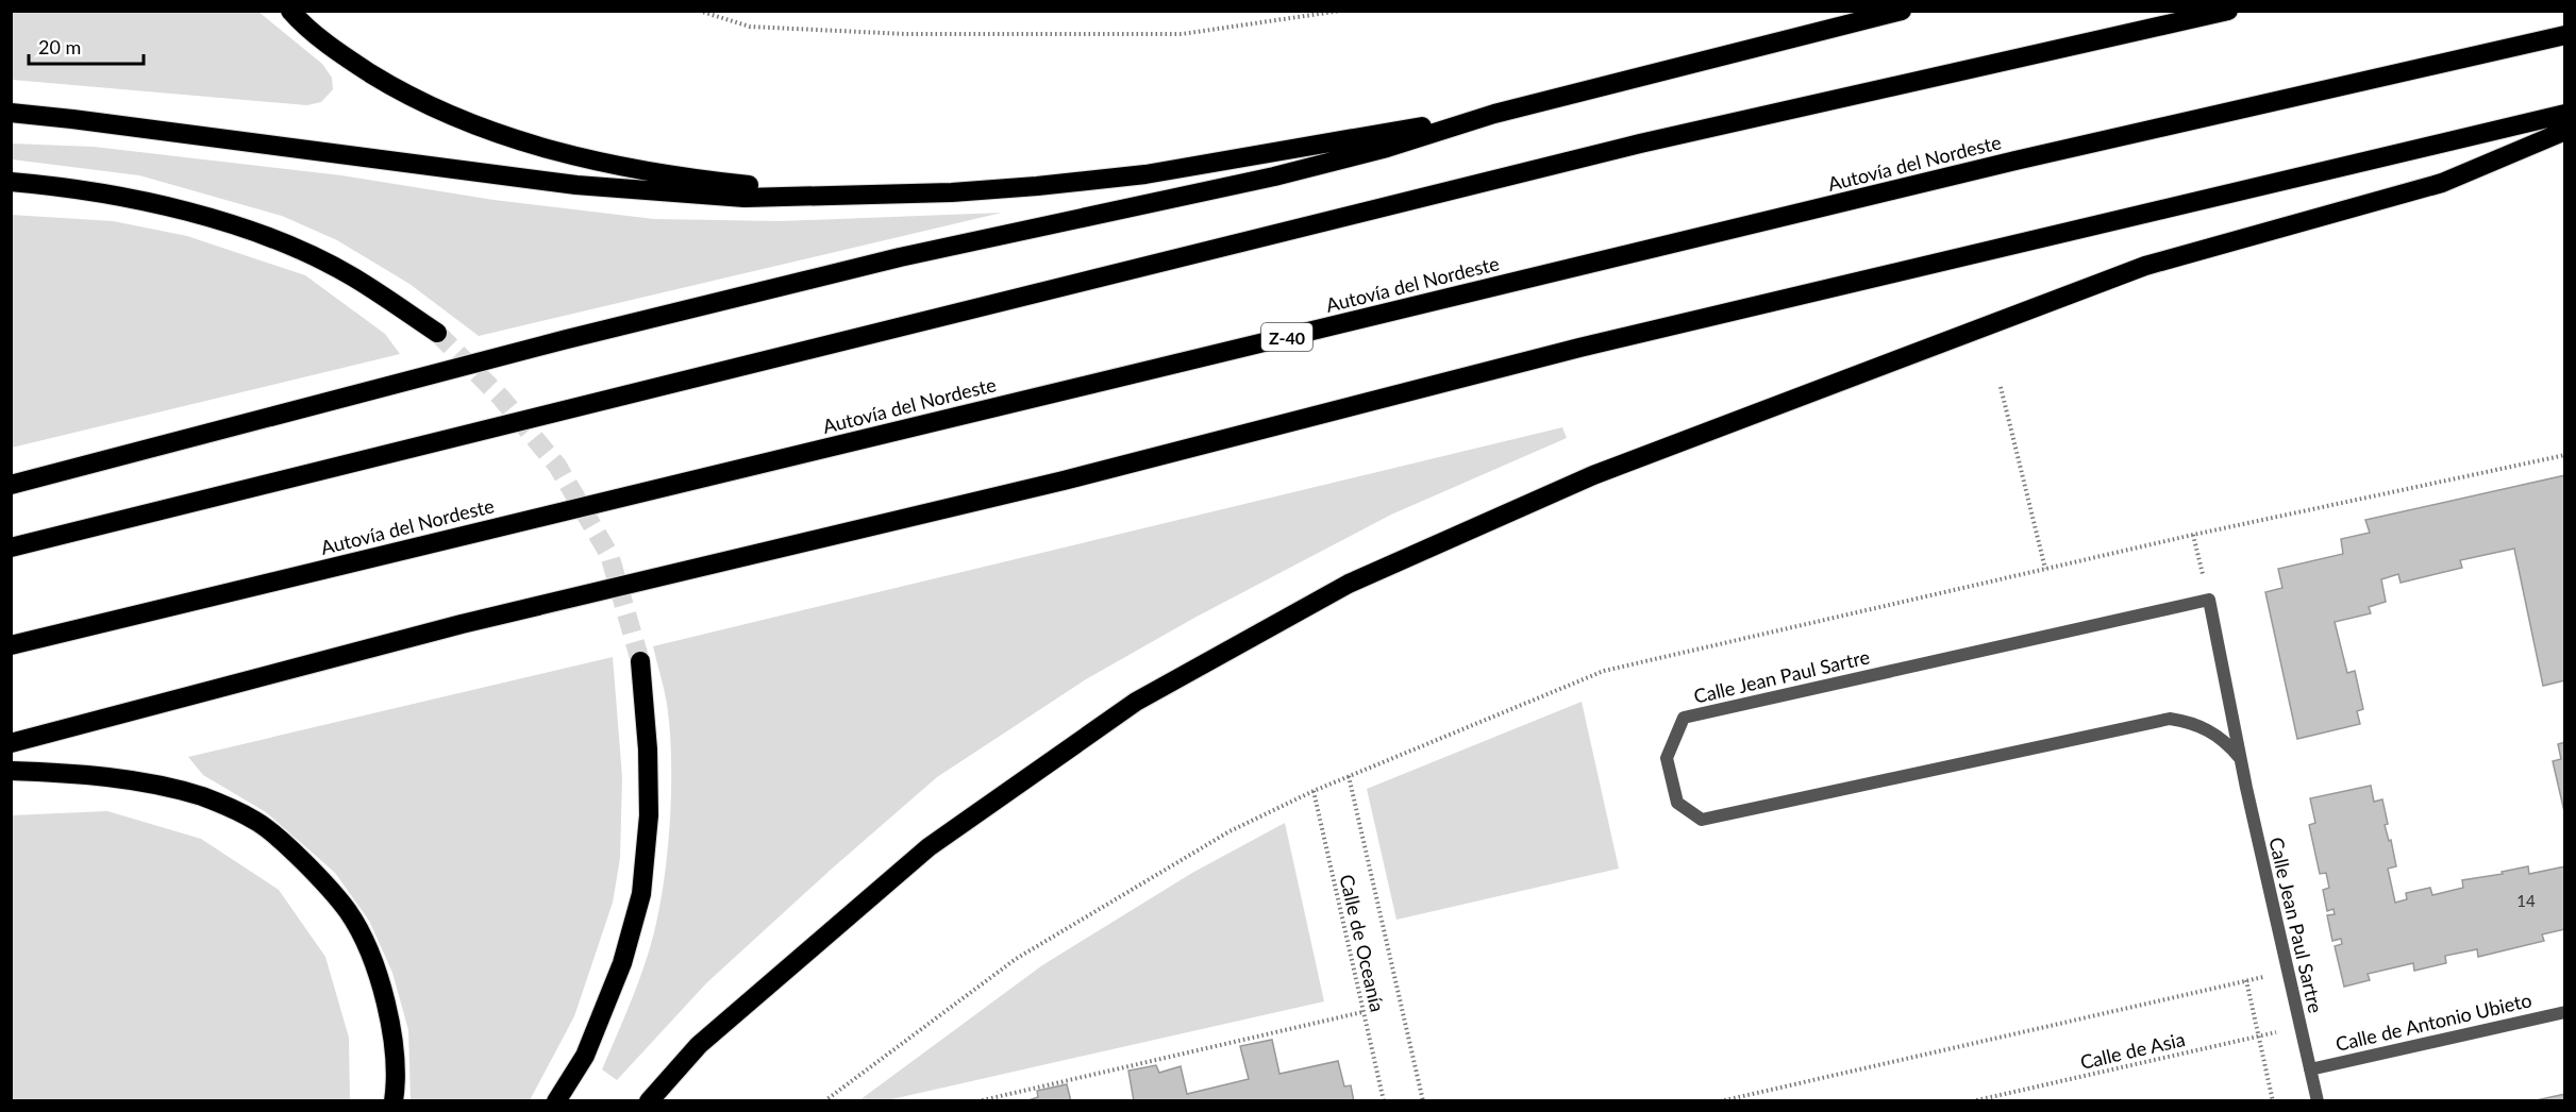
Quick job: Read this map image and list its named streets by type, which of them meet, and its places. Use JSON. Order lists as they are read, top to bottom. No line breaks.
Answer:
{"streets":{"highway":["Autovía del Nordeste","Z-40"],"lane":["Calle Jean Paul Sartre","Calle de Antonio Ubieto"],"path":["Calle de Oceanía","Calle de Asia"]},"crossings":[["Calle Jean Paul Sartre","Calle de Antonio Ubieto"],["Calle Jean Paul Sartre","Calle de Asia"]],"house_numbers":["14"],"scale_bar":"20 m"}
